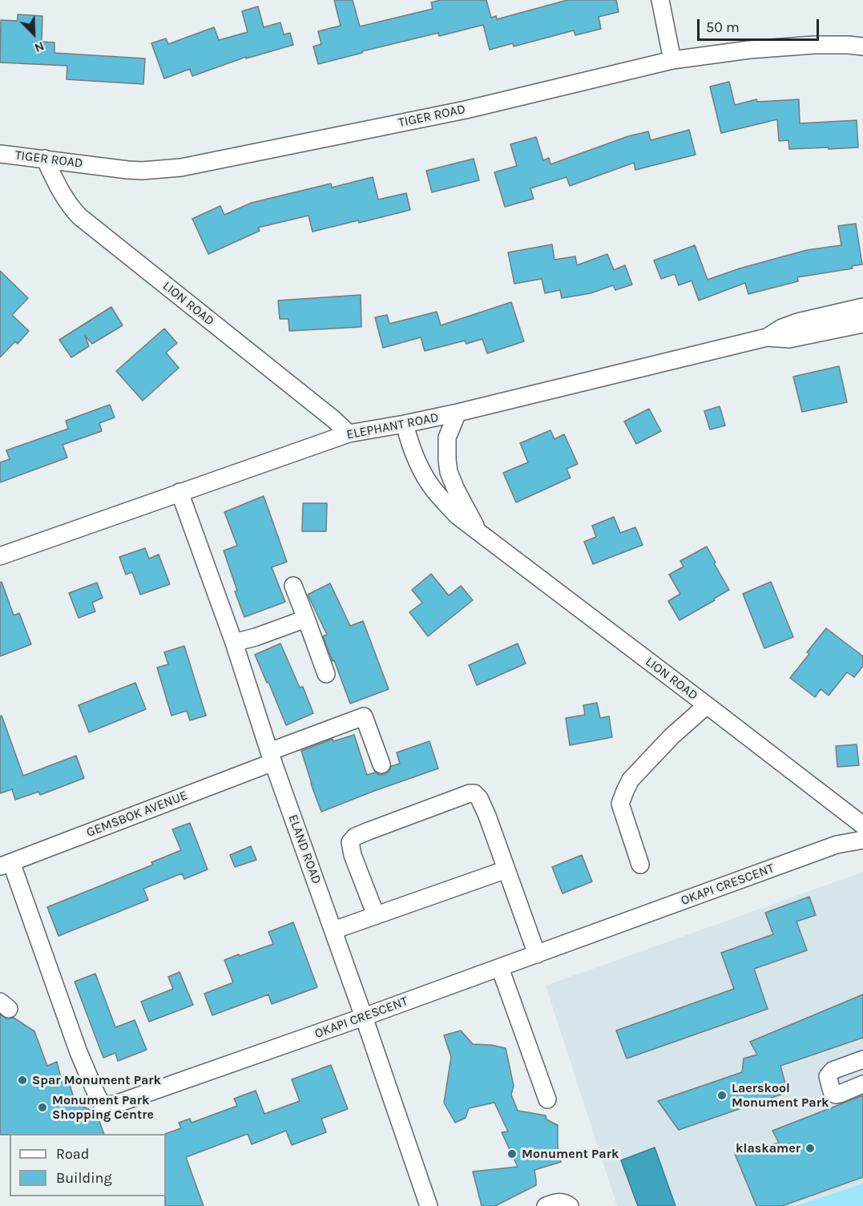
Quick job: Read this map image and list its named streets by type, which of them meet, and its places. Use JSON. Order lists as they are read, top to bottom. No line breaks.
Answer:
{"streets":{"street":["TIGER ROAD","LION ROAD","ELEPHANT ROAD","GEMSBOK AVENUE","ELAND ROAD","OKAPI CRESCENT"]},"crossings":[["TIGER ROAD","LION ROAD"],["LION ROAD","ELEPHANT ROAD"],["ELEPHANT ROAD","ELAND ROAD"],["GEMSBOK AVENUE","ELAND ROAD"],["GEMSBOK AVENUE","OKAPI CRESCENT"],["ELAND ROAD","OKAPI CRESCENT"]],"places":["Spar Monument Park","Laerskool Monument Park","Monument Park Shopping Centre","klaskamer","Monument Park"],"legend":["Road","Building"],"scale_bar":"50 m","north":"bottom right"}
